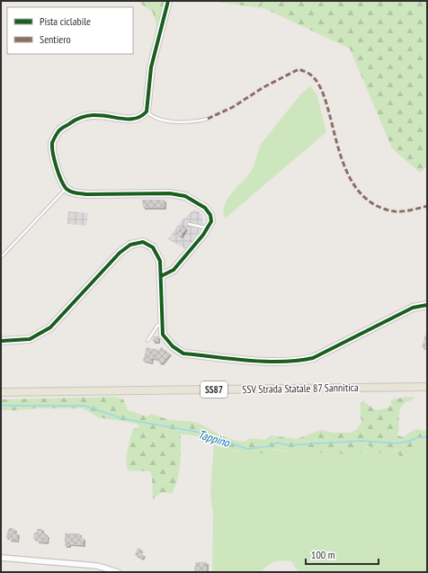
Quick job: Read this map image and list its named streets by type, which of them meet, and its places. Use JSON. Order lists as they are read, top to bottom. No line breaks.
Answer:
{"streets":{"main road":["SSV Strada Statale 87 Sannitica","SS87"]},"water":["Tappino"],"legend":["Pista ciclabile","Sentiero"],"scale_bar":"100 m"}
